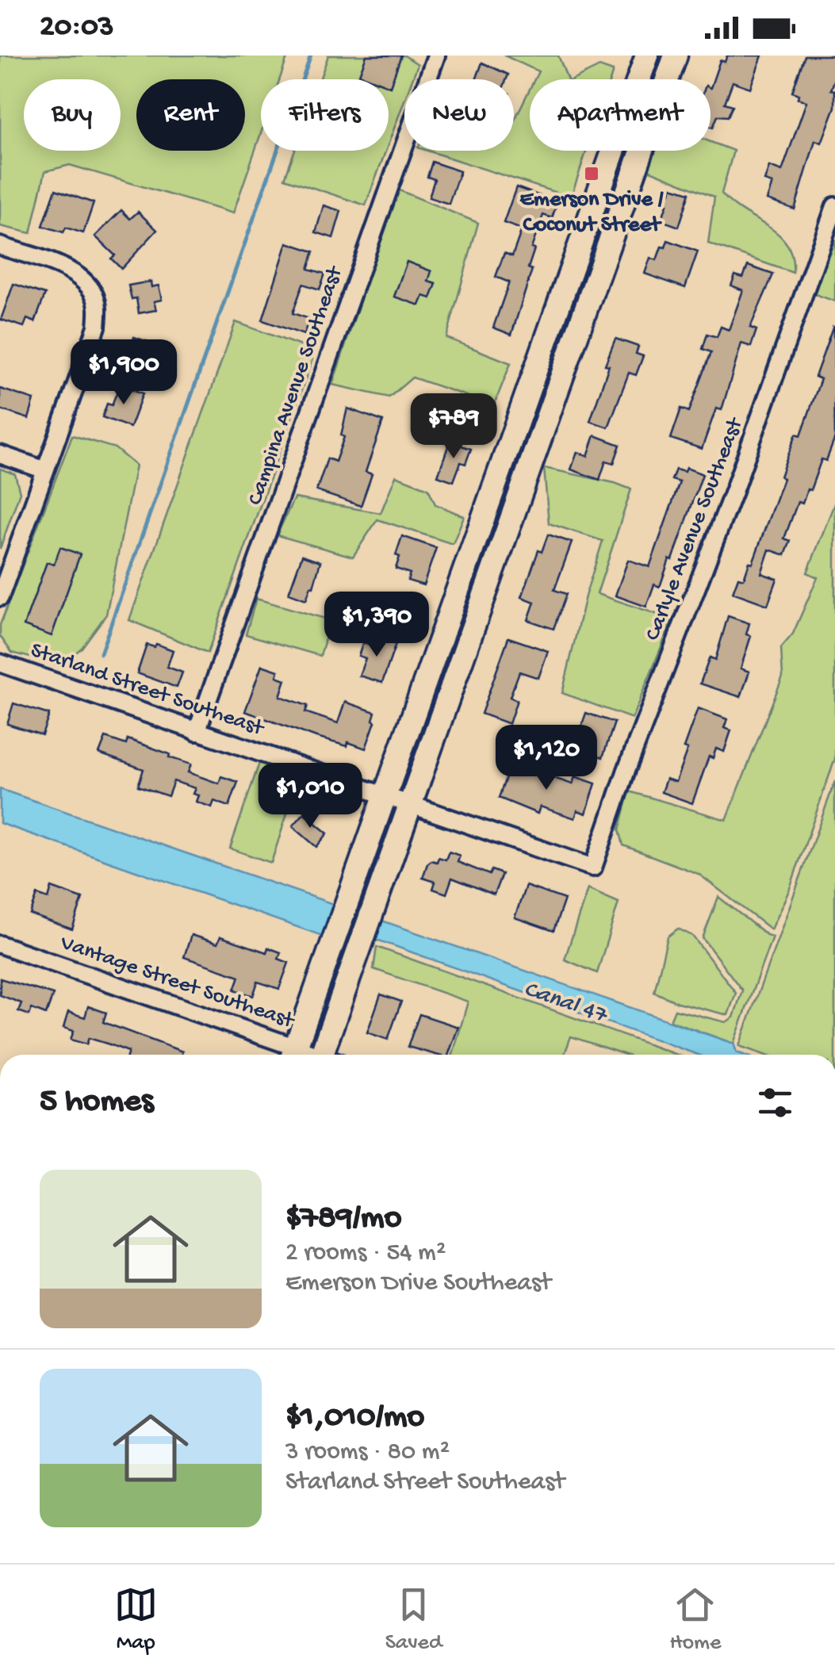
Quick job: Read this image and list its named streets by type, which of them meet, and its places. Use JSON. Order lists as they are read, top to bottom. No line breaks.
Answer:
{"streets":{"street":["Campina Avenue Southeast","Carlyle Avenue Southeast","Starland Street Southeast","Vantage Street Southeast"]},"crossings":[["Campina Avenue Southeast","Starland Street Southeast"],["Carlyle Avenue Southeast","Starland Street Southeast"]],"water":["Canal 47"],"places":{"transit":["Emerson Drive / Coconut Street"]},"page":{"status":"20:03","chip":["Buy","Rent","Filters","New","Apartment"],"price":["$1,900","$789","$1,390","$1,120","$1,010"],"heading":"5 homes","list":[{"name":"$789/mo","note":"2 rooms · 54 m² · Emerson Drive Southeast"},{"name":"$1,010/mo","note":"3 rooms · 80 m² · Starland Street Southeast"}],"tabs":["Map","Saved","Home"]}}
